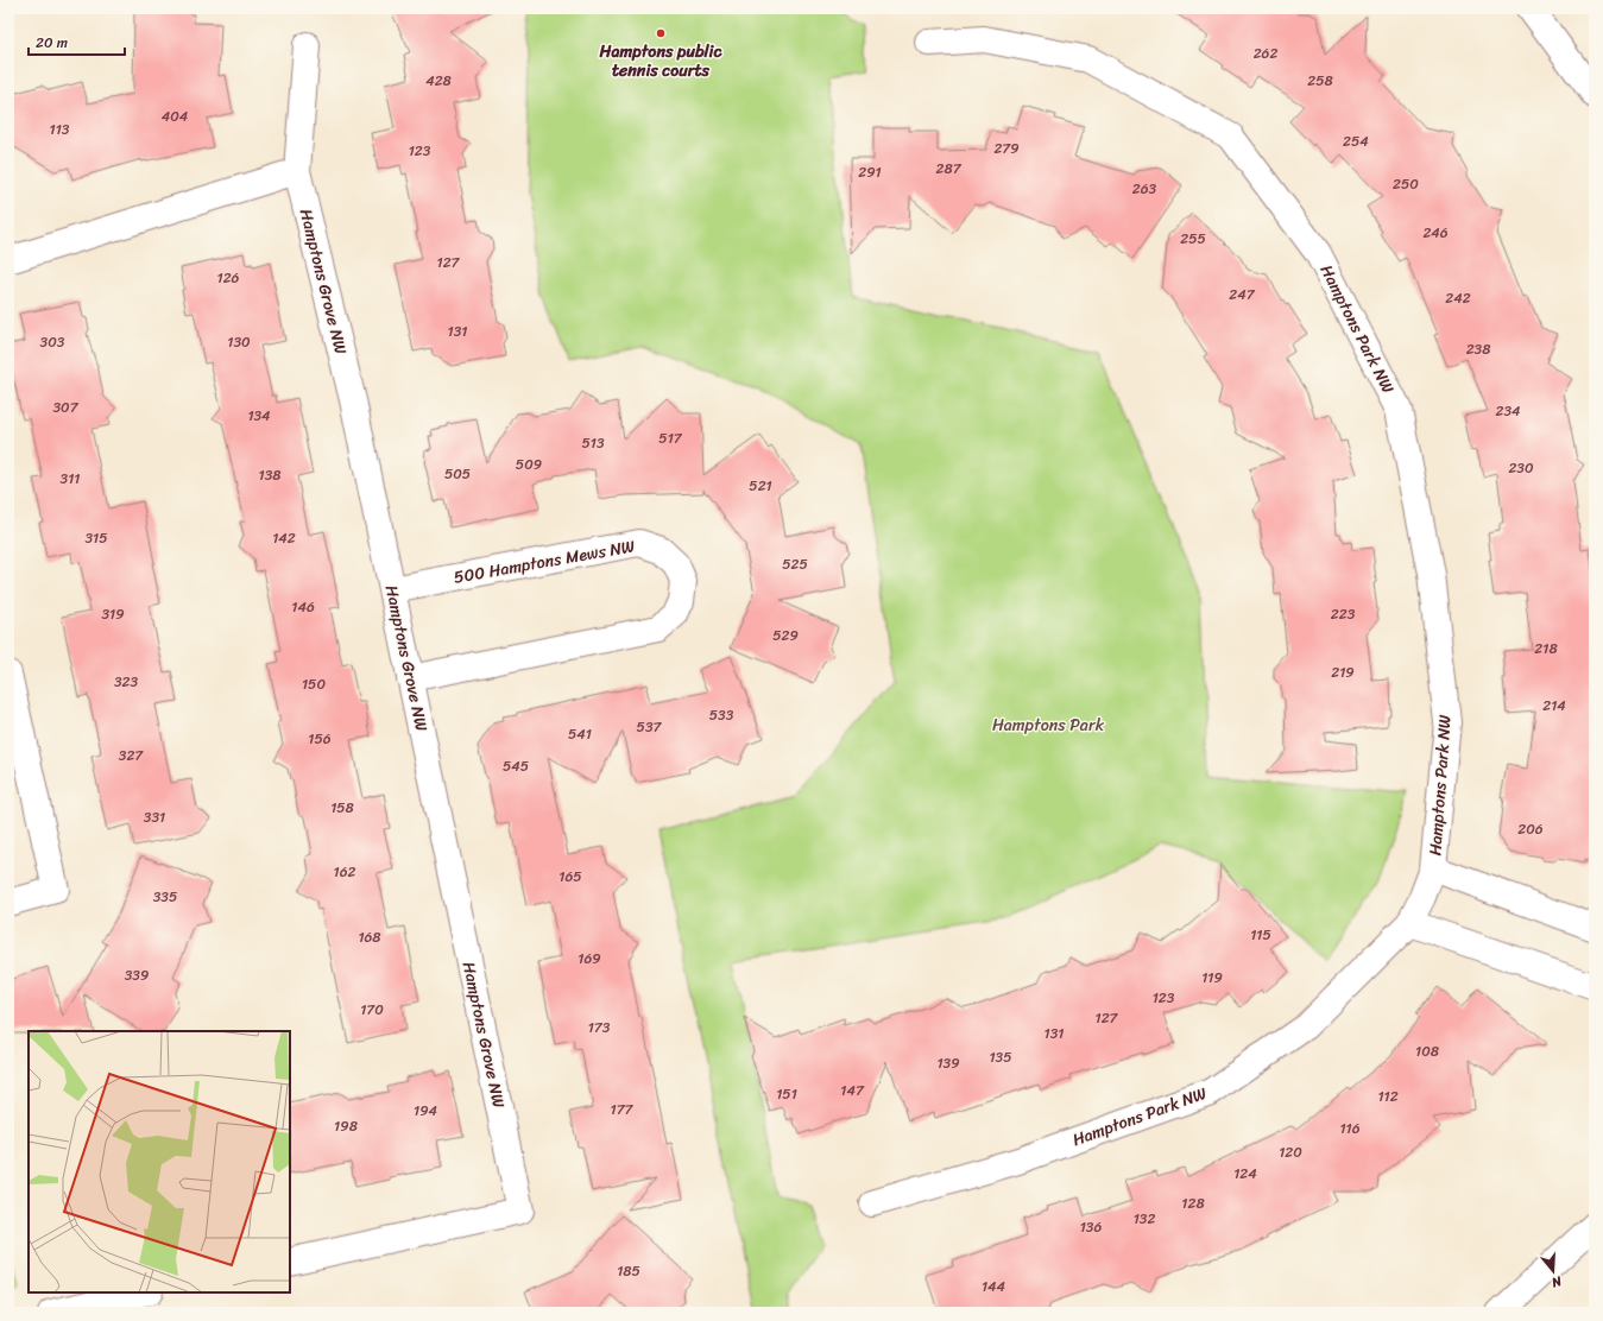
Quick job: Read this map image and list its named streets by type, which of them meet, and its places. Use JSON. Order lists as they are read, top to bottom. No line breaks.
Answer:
{"streets":{"street":["Hamptons Grove NW","Hamptons Park NW","500 Hamptons Mews NW"]},"crossings":[["Hamptons Grove NW","500 Hamptons Mews NW"]],"parks":["Hamptons Park"],"places":["Hamptons public tennis courts"],"house_numbers":["262","428","258","404","113","254","279","123","287","291","250","263","246","255","127","126","247","242","131","303","130","238","307","234","134","517","513","509","230","505","138","311","521","315","142","525","146","319","223","529","218","219","323","150","214","533","537","541","156","327","545","158","331","206","162","165","335","115","168","169","339","119","123","170","127","173","131","108","135","139","147","151","112","177","194","198","116","120","124","128","132","136","185","144"],"scale_bar":"20 m","north":"bottom"}
